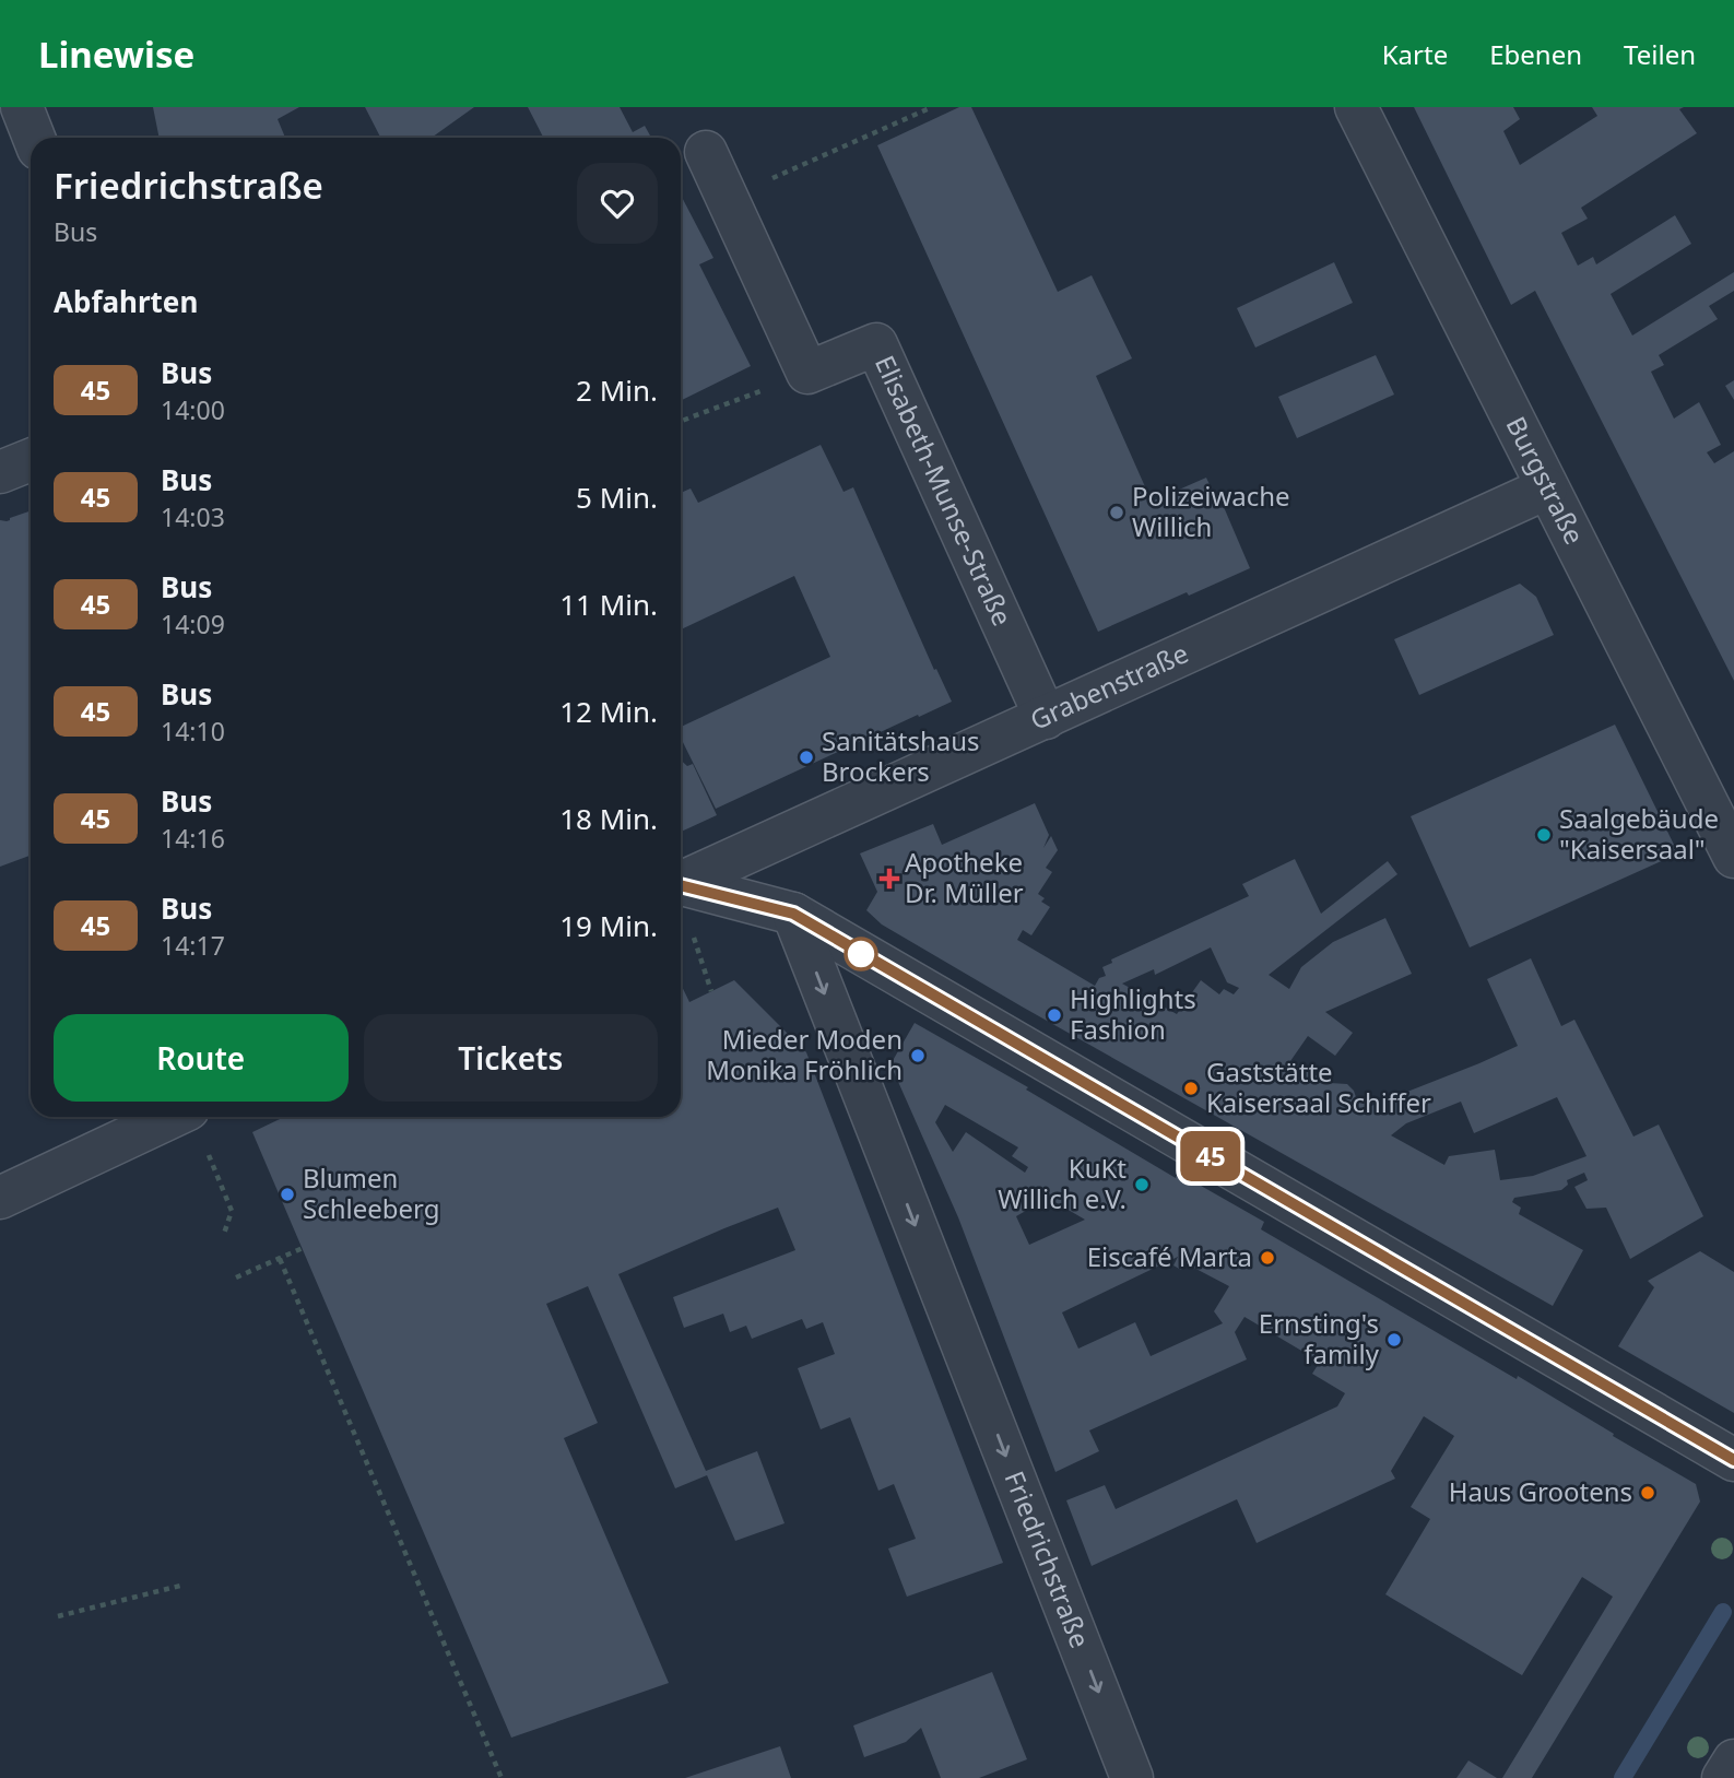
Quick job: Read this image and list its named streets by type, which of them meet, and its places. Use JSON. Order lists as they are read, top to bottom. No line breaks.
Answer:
{"streets":{"street":["Burgstraße","Elisabeth-Munse-Straße","Grabenstraße","Friedrichstraße"]},"crossings":[["Burgstraße","Grabenstraße"],["Elisabeth-Munse-Straße","Grabenstraße"]],"one_way":["Friedrichstraße"],"places":{"other":["Polizeiwache Willich","Sanitätshaus Brockers","Saalgebäude \"Kaisersaal\"","Highlights Fashion","Mieder Moden Monika Fröhlich","Gaststätte Kaisersaal Schiffer","KuKt Willich e.V.","Blumen Schleeberg","Eiscafé Marta","Ernsting's family","Haus Grootens"],"health":["Apotheke Dr. Müller"]},"lines":["bus line 45"],"page":{"header":"Linewise","nav":["Karte","Ebenen","Teilen"],"on_map":"45","heading":[["Friedrichstraße","Bus"],"Abfahrten"],"list":[{"mark":"45","name":"Bus","note":"14:00","value":"2 Min."},{"mark":"45","name":"Bus","note":"14:03","value":"5 Min."},{"mark":"45","name":"Bus","note":"14:09","value":"11 Min."},{"mark":"45","name":"Bus","note":"14:10","value":"12 Min."},{"mark":"45","name":"Bus","note":"14:16","value":"18 Min."},{"mark":"45","name":"Bus","note":"14:17","value":"19 Min."}],"buttons":["Route","Tickets"]}}
